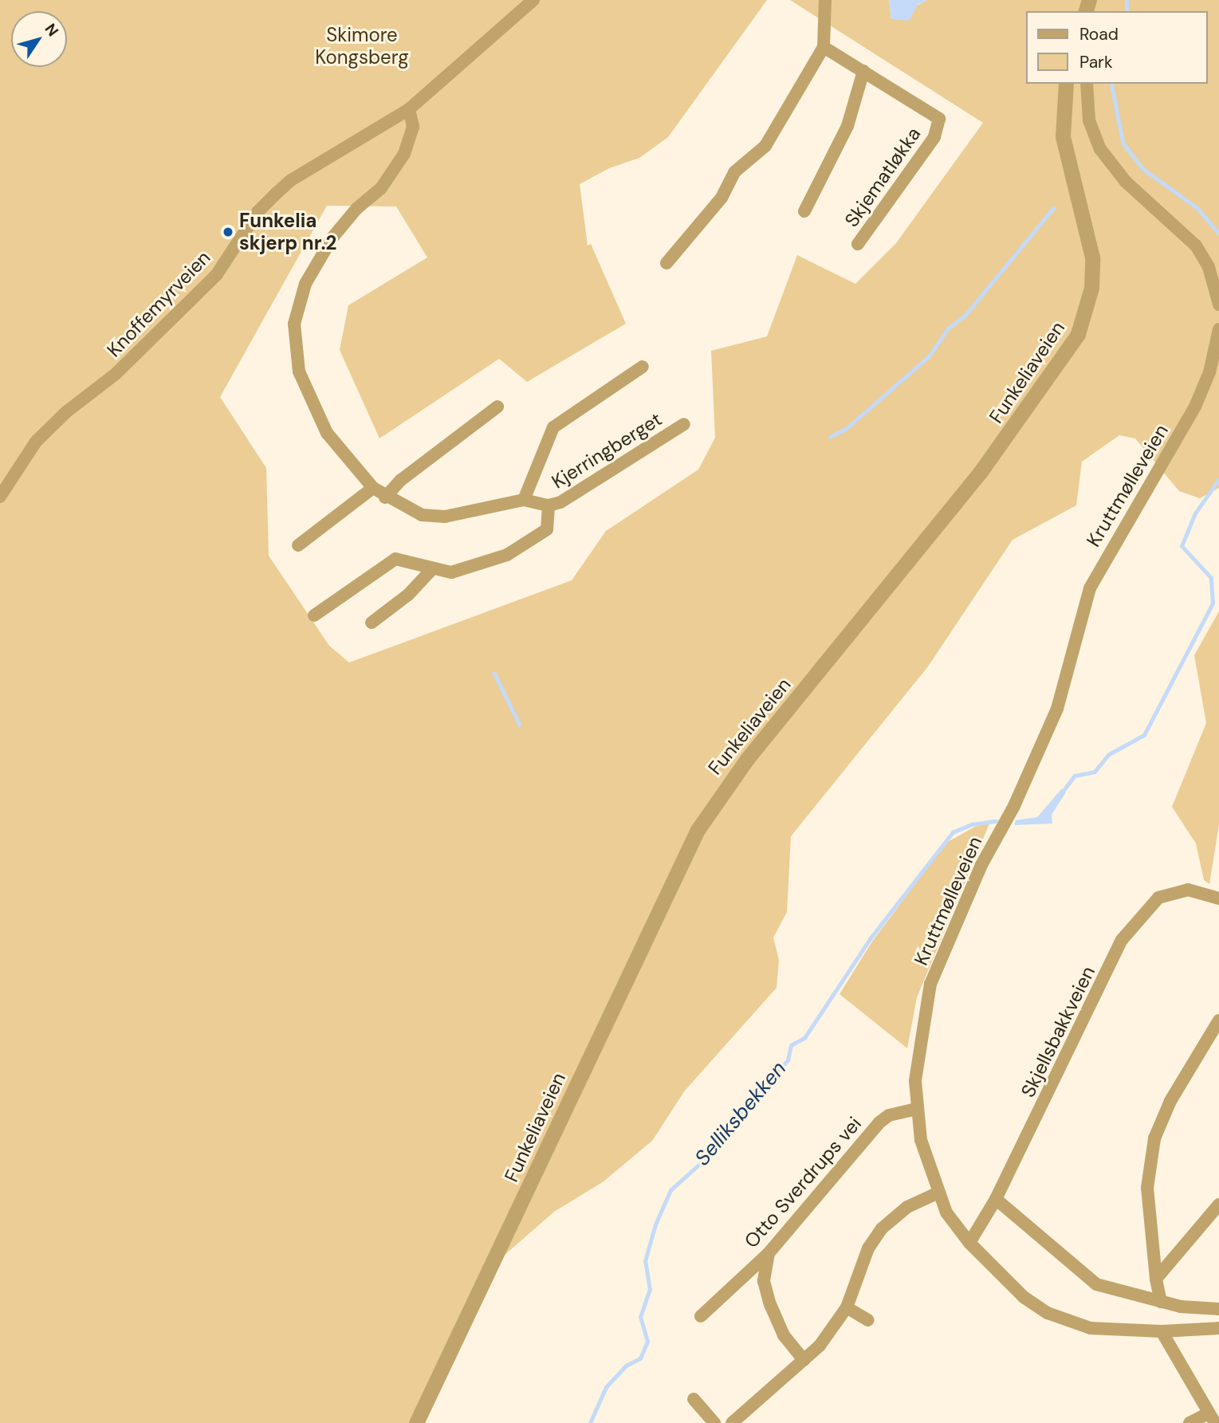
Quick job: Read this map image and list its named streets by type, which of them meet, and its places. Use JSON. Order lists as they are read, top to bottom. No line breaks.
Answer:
{"streets":{"street":["Skjematløkka","Knoffemyrveien","Funkeliaveien","Kjerringberget","Kruttmølleveien","Skjellsbakkveien","Otto Sverdrups vei"]},"crossings":[["Knoffemyrveien","Kjerringberget"],["Kruttmølleveien","Skjellsbakkveien"],["Kruttmølleveien","Otto Sverdrups vei"]],"water":["Selliksbekken"],"parks":["Skimore Kongsberg"],"places":["Funkelia skjerp nr.2"],"legend":["Road","Park"],"north":"top right"}
